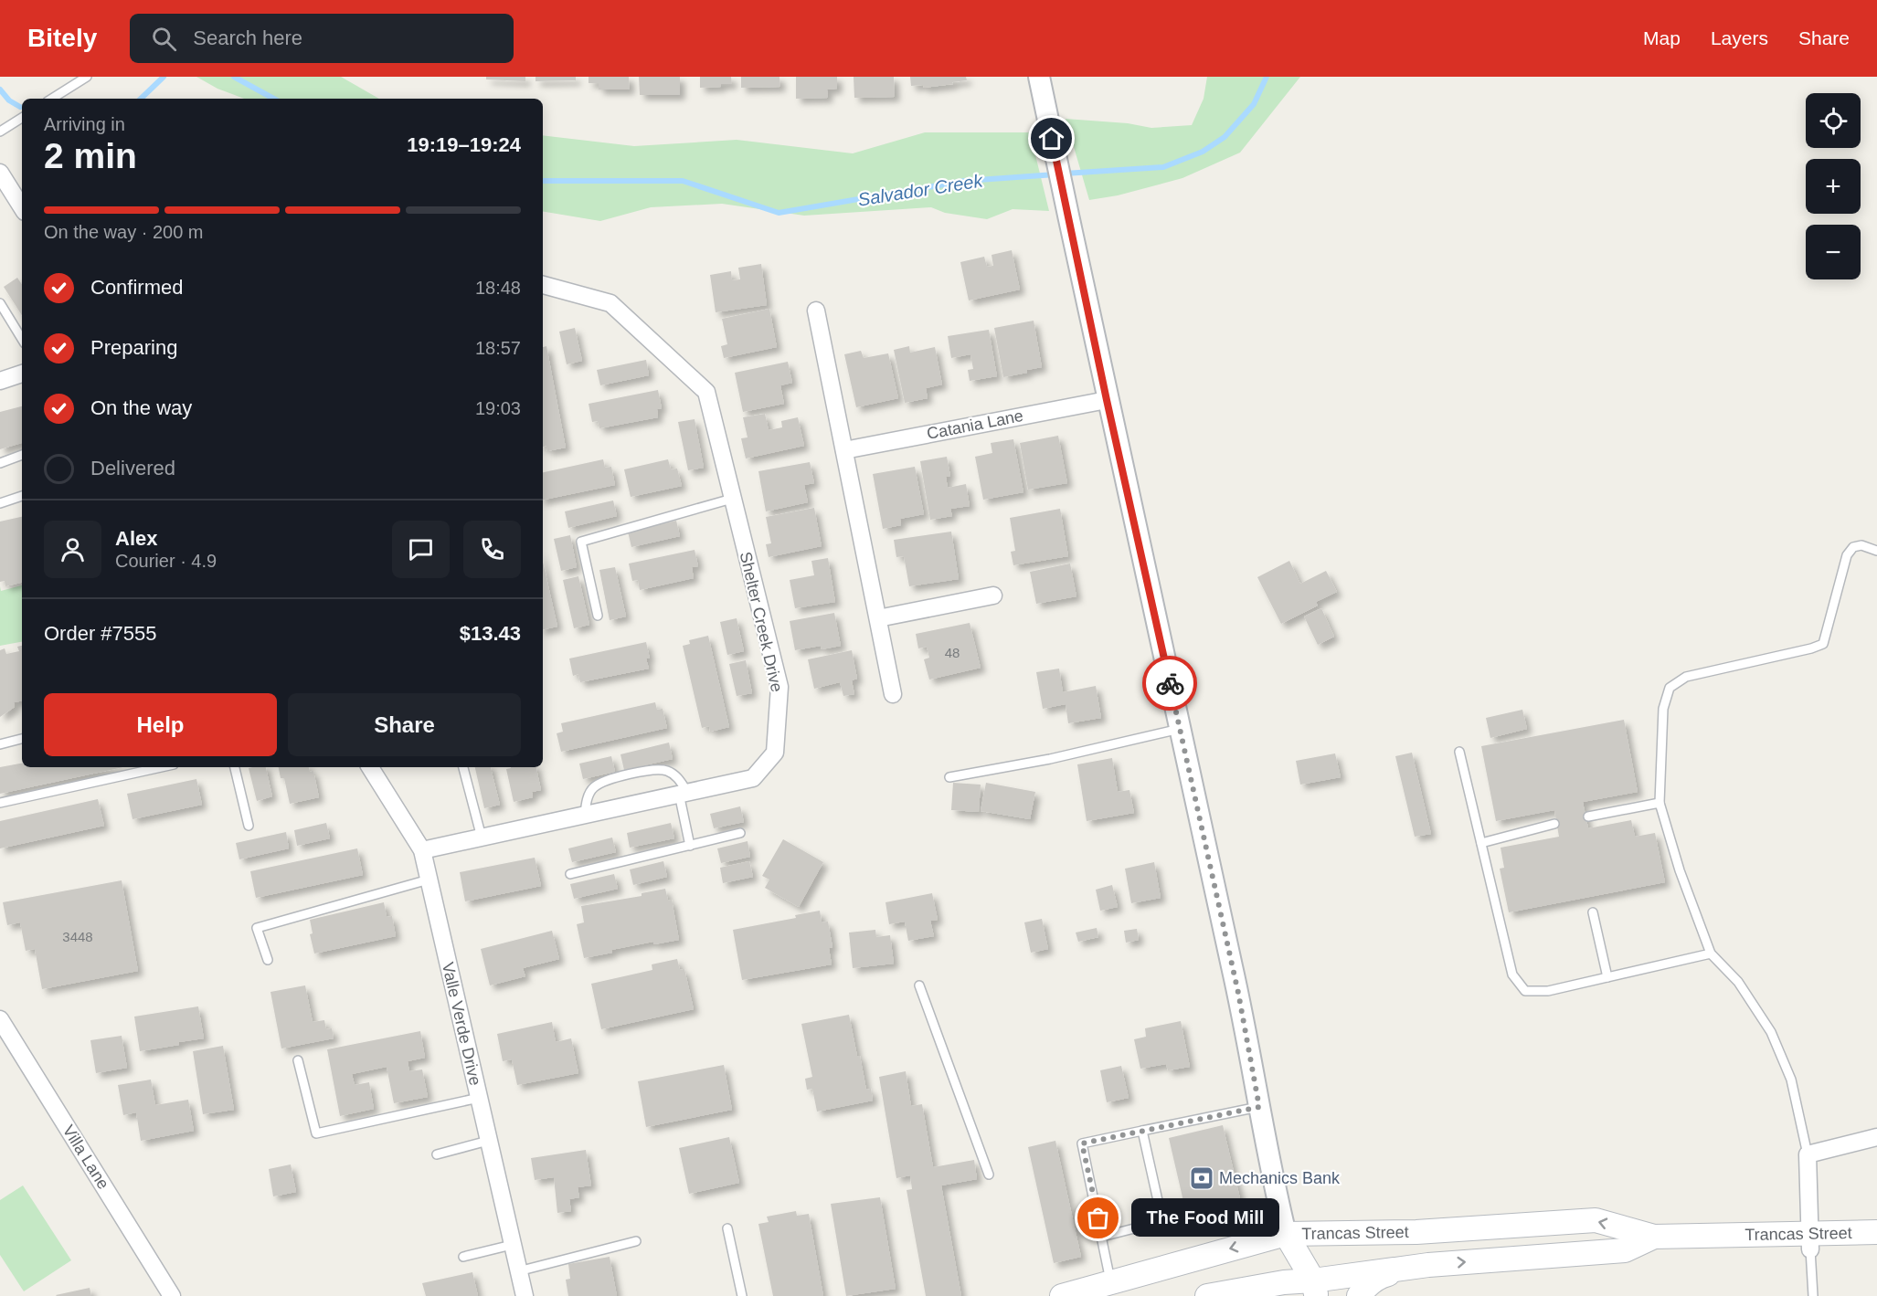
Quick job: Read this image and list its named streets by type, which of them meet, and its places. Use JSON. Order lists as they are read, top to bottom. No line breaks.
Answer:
{"streets":{"main road":["Trancas Street"],"street":["Catania Lane","Shelter Creek Drive","Valle Verde Drive","Villa Lane"]},"crossings":[["Shelter Creek Drive","Valle Verde Drive"]],"water":["Salvador Creek"],"places":{"bank":["Mechanics Bank"],"other":["The Food Mill"]},"house_numbers":["48","3448"],"page":{"header":"Bitely","search":"Search here","nav":["Map","Layers","Share"],"map_buttons":["+","−"],"heading":["2 min","Arriving in","19:19–19:24"],"panel":["Alex","Courier · 4.9","Order #7555","$13.43"],"bar":"On the way · 200 m","list":[["Confirmed","18:48"],["Preparing","18:57"],["On the way","19:03"],"Delivered"],"buttons":["Help","Share"],"bubble":"The Food Mill"}}
